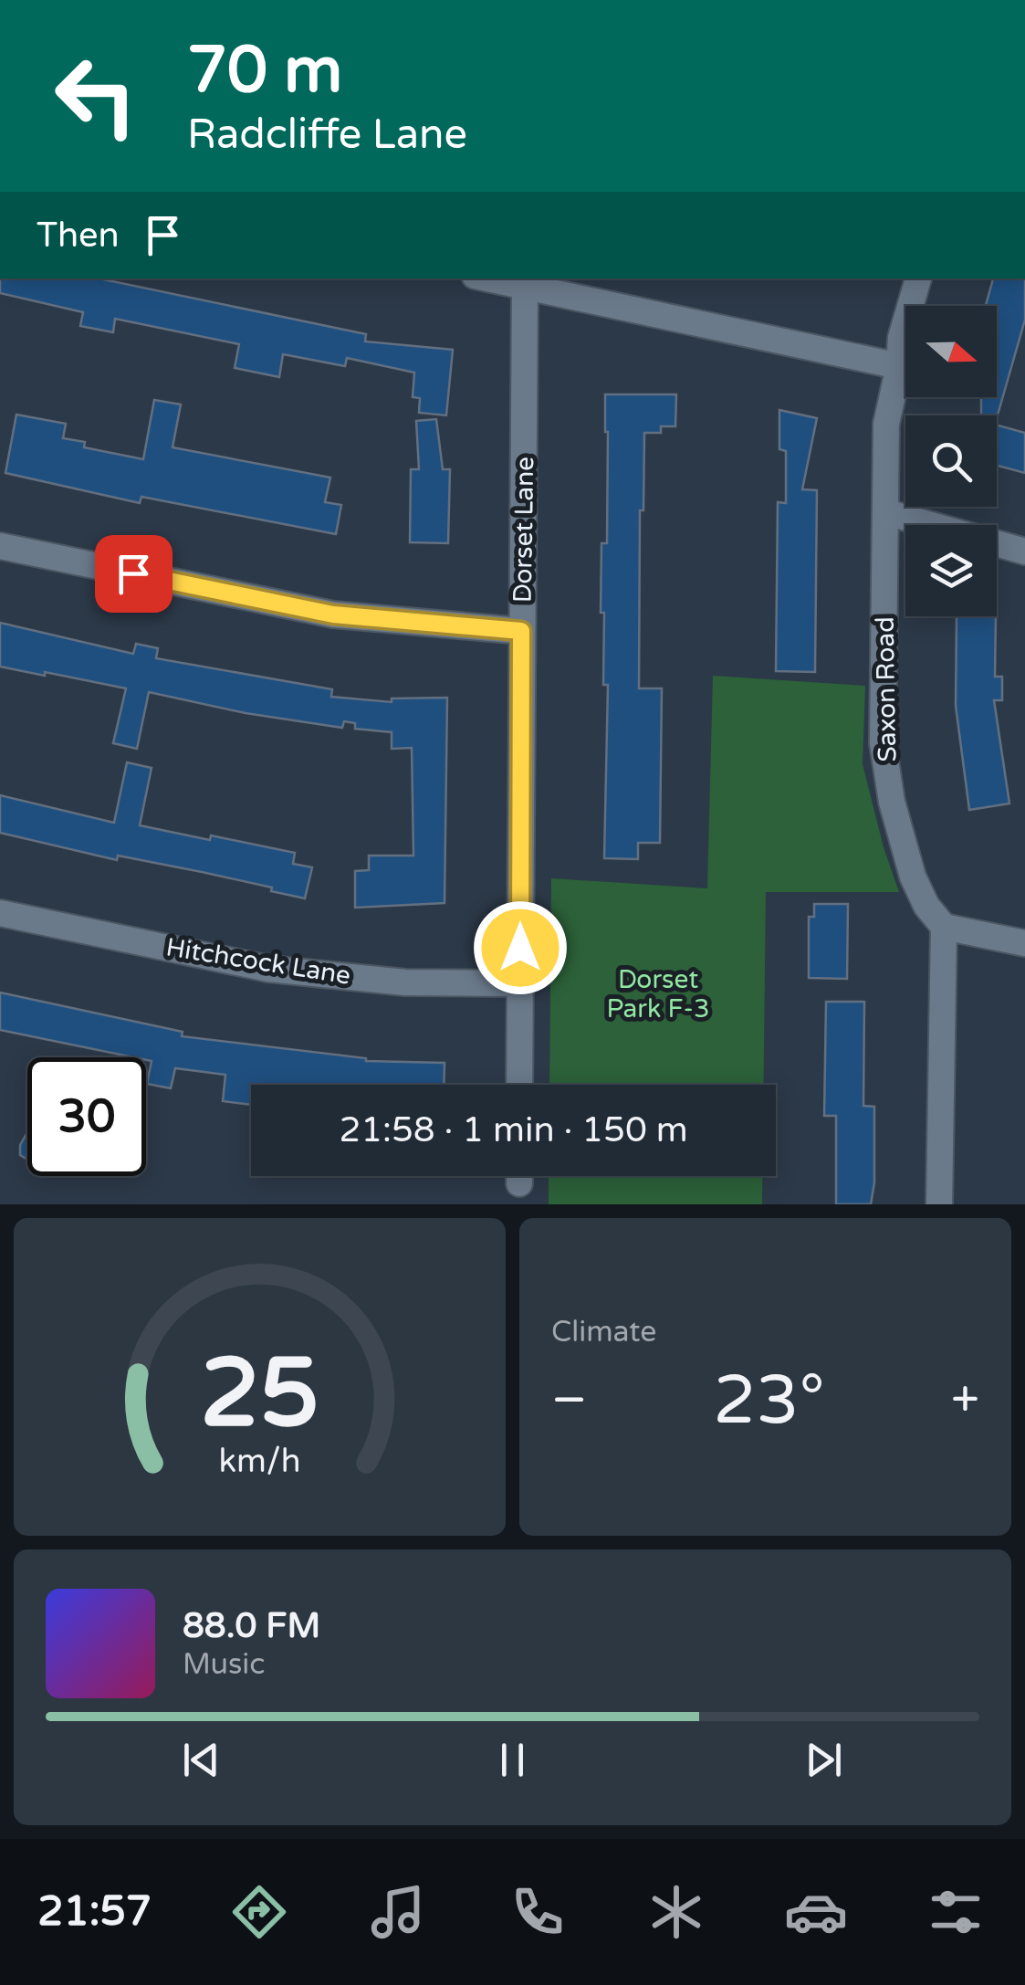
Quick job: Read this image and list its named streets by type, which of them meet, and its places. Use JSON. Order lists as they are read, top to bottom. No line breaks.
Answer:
{"streets":{"street":["Dorset Lane","Saxon Road","Hitchcock Lane"]},"crossings":[["Dorset Lane","Hitchcock Lane"]],"parks":["Dorset Park F-3"],"north":"right","page":{"turn":["70 m","Radcliffe Lane"],"then":"Then","limit":"30","trip":"21:58 · 1 min · 150 m","tile":"Climate","heat":["−","23°","+"],"song":["88.0 FM","Music"],"tabs":"21:57","gauge":["25","km/h"]}}
